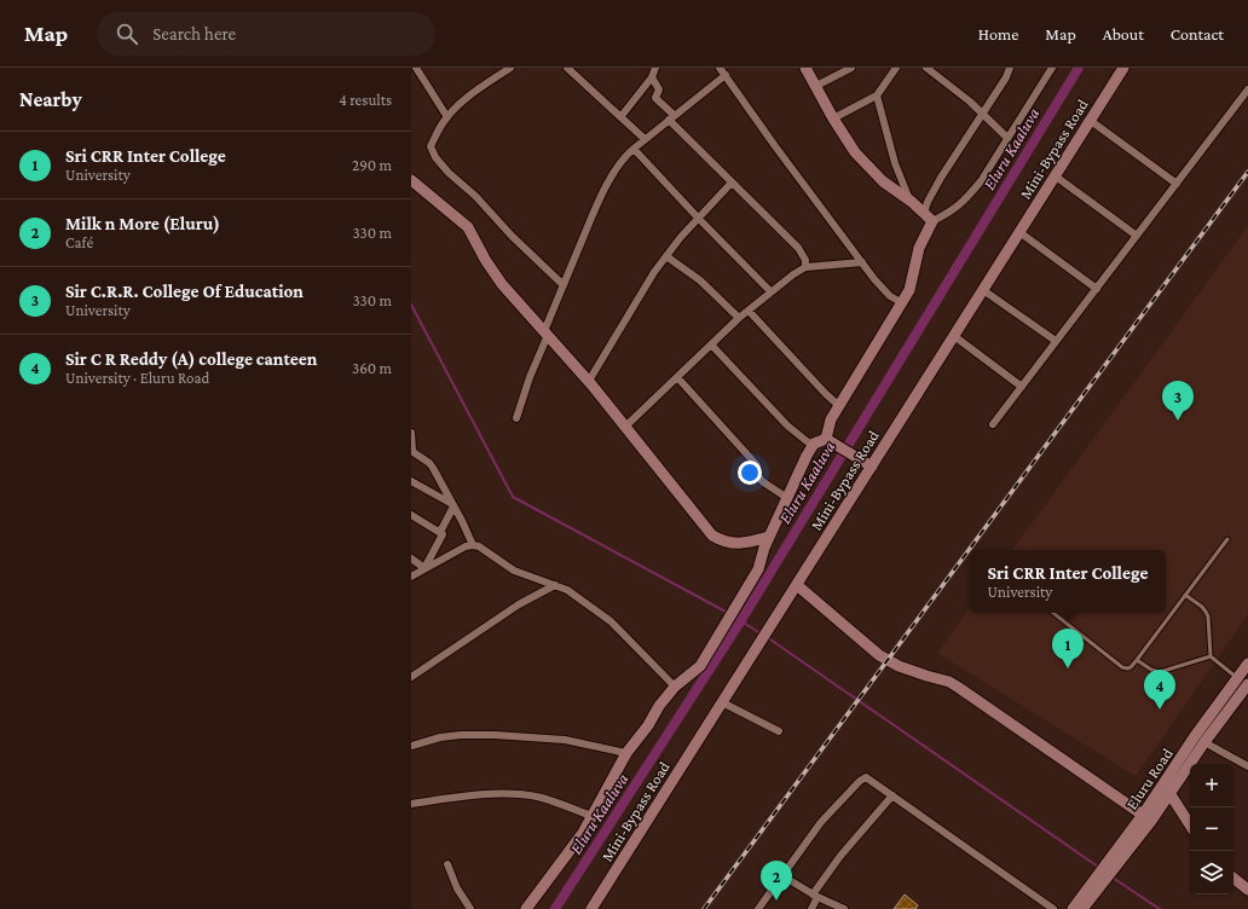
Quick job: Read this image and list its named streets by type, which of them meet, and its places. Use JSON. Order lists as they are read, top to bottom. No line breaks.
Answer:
{"streets":{"street":["Mini-Bypass Road","Eluru Road"]},"water":["Eluru Kaaluva"],"page":{"header":"Map","search":"Search here","nav":["Home","Map","About","Contact"],"heading":["Nearby","4 results"],"list":[{"mark":"1","name":"Sri CRR Inter College","note":"University","value":"290 m"},{"mark":"2","name":"Milk n More (Eluru)","note":"Café","value":"330 m"},{"mark":"3","name":"Sir C.R.R. College Of Education","note":"University","value":"330 m"},{"mark":"4","name":"Sir C R Reddy (A) college canteen","note":"University · Eluru Road","value":"360 m"}],"pins":["3","1","4","2"],"popup":["Sri CRR Inter College","University"],"map_buttons":["+","−"]}}
